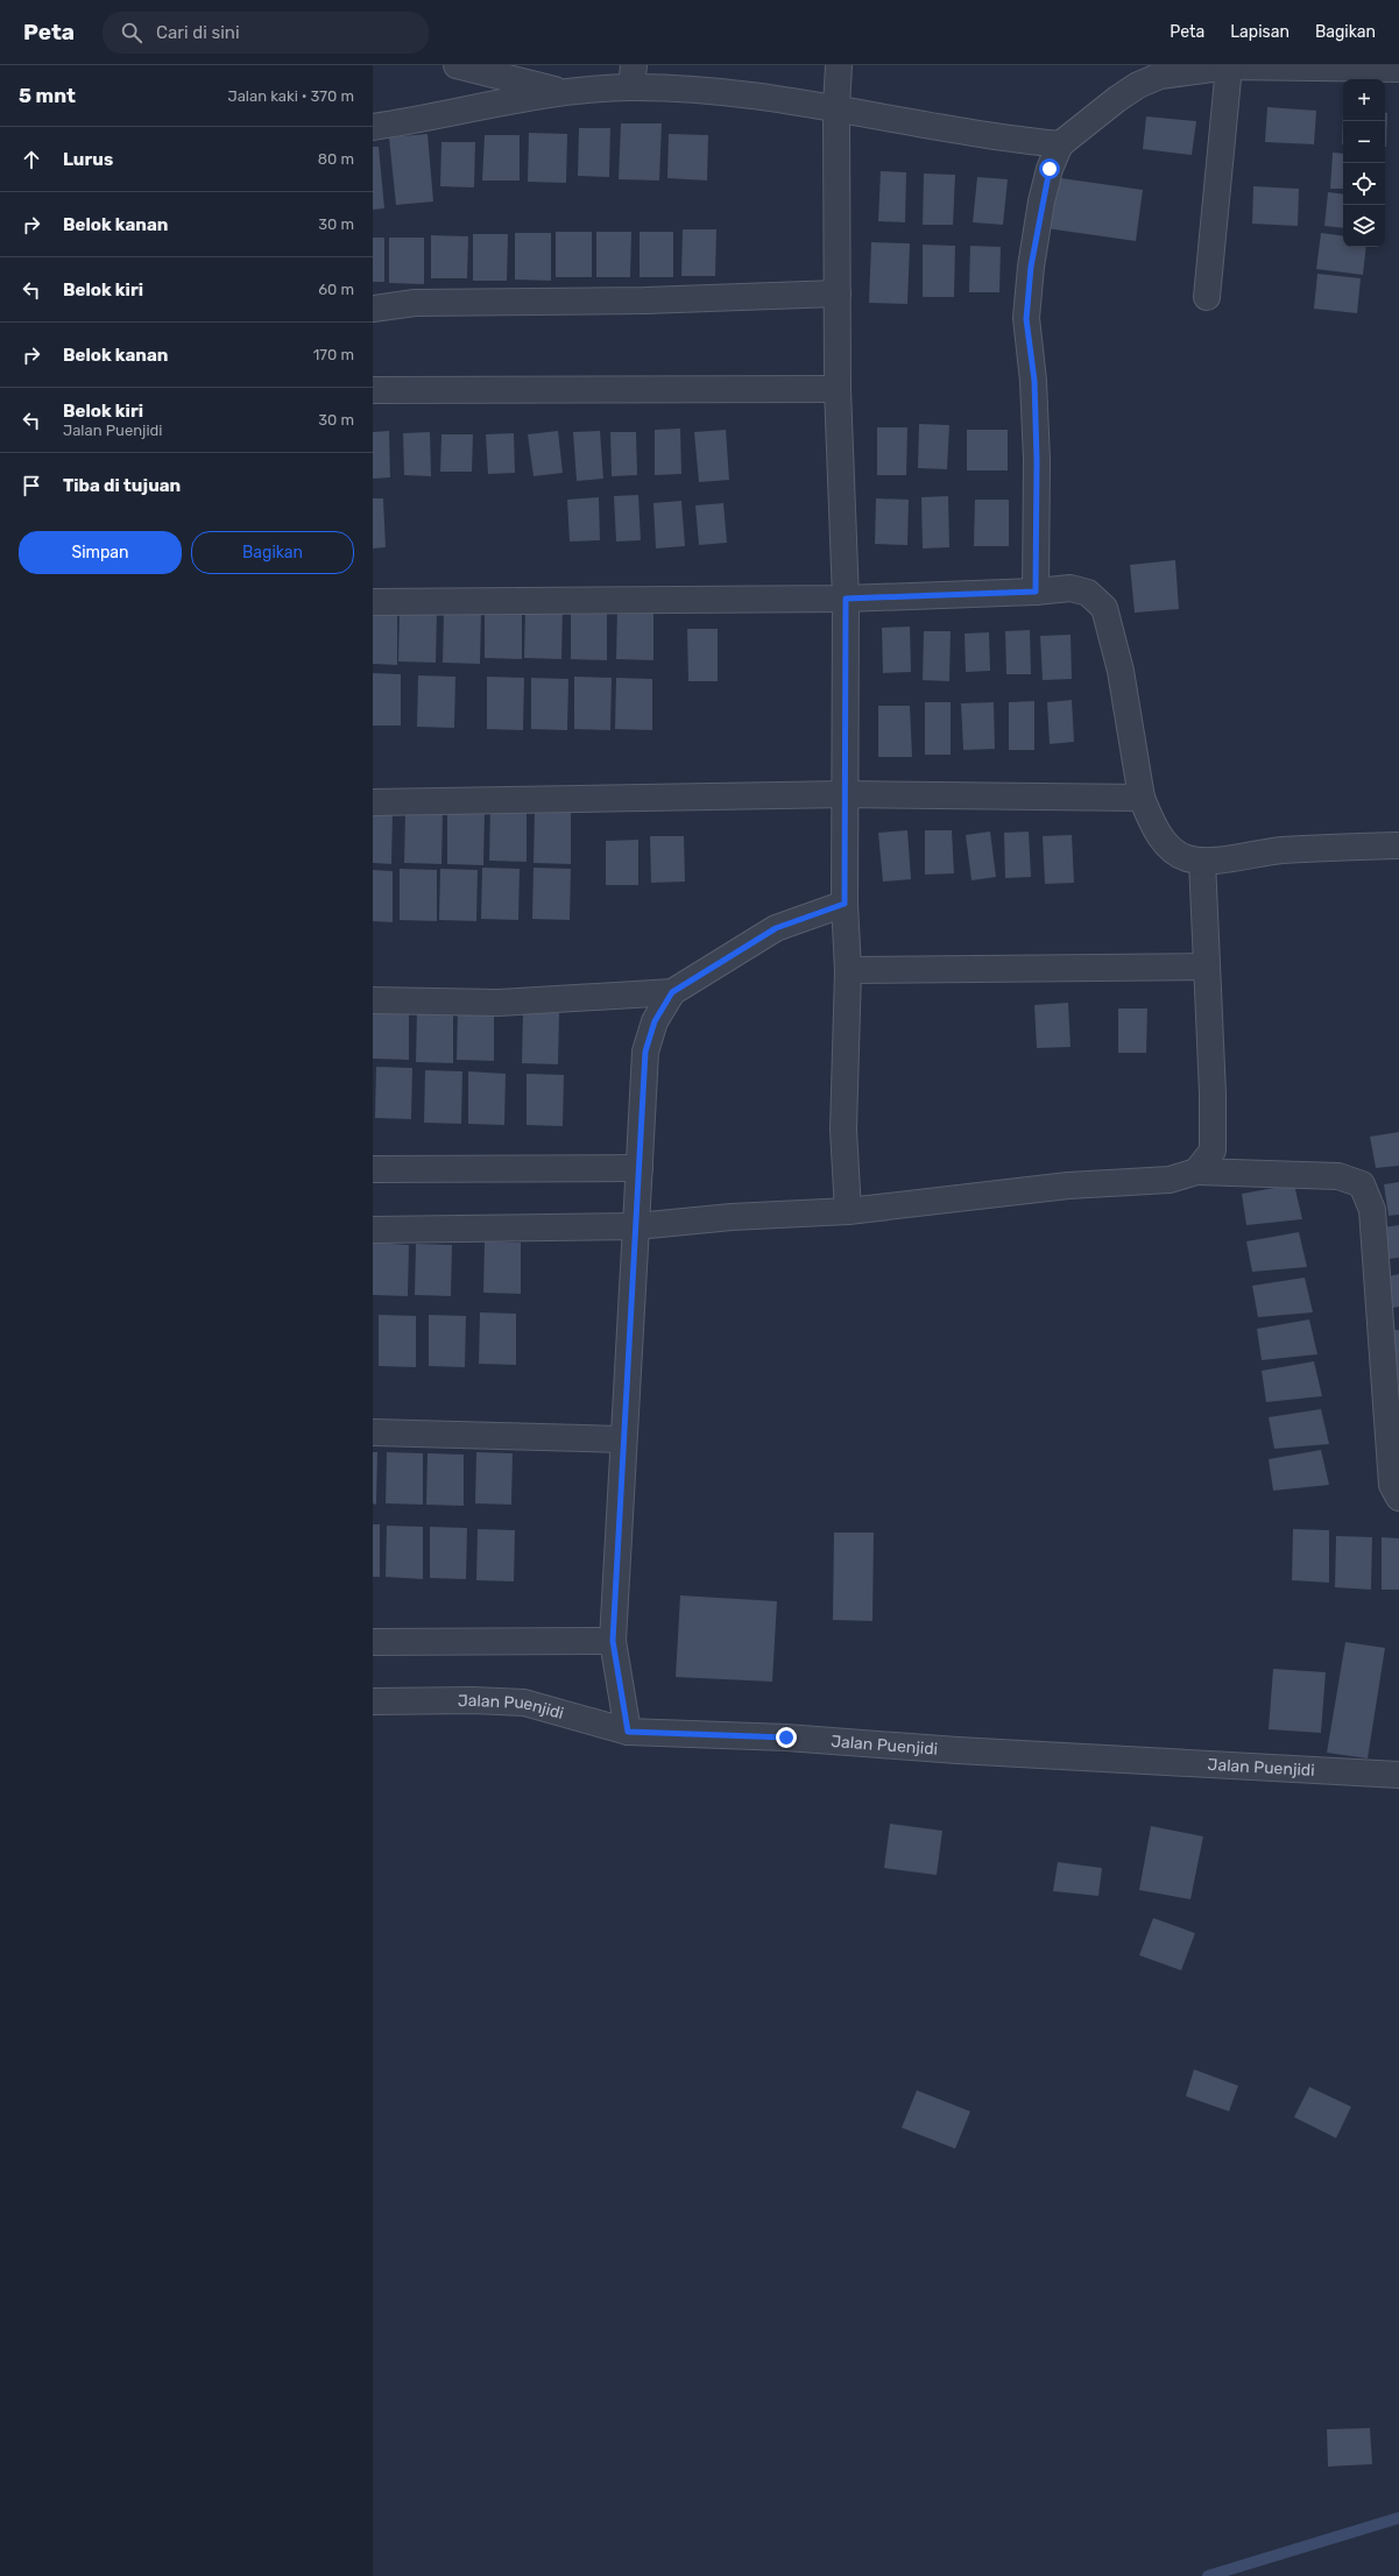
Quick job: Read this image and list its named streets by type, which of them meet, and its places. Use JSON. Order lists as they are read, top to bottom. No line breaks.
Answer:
{"streets":{"street":["Jalan Puenjidi"]},"page":{"header":"Peta","search":"Cari di sini","nav":["Peta","Lapisan","Bagikan"],"heading":["5 mnt","Jalan kaki · 370 m"],"map_buttons":["+","−"],"list":[["Lurus","80 m"],["Belok kanan","30 m"],["Belok kiri","60 m"],["Belok kanan","170 m"],["Belok kiri","Jalan Puenjidi","30 m"],"Tiba di tujuan"],"buttons":["Simpan","Bagikan"]}}
